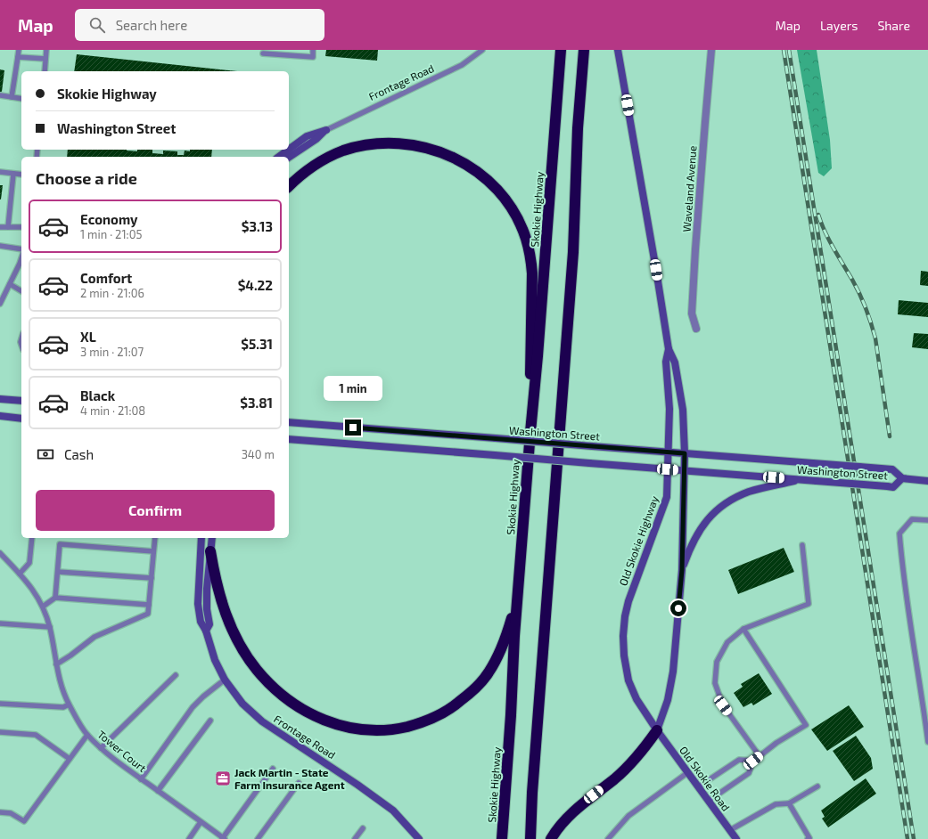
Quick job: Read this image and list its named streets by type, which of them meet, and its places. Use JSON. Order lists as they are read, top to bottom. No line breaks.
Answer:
{"streets":{"highway":["Skokie Highway"],"main road":["Frontage Road","Washington Street","Old Skokie Highway","Old Skokie Road"],"street":["Waveland Avenue"],"lane":["Tower Court"]},"crossings":[["Washington Street","Old Skokie Highway"],["Old Skokie Highway","Old Skokie Road"]],"places":{"office":["Jack Martin - State Farm Insurance Agent"]},"page":{"header":"Map","search":"Search here","nav":["Map","Layers","Share"],"banner":["Skokie Highway","Washington Street"],"heading":"Choose a ride","list":[{"name":"Economy","note":"1 min · 21:05","value":"$3.13"},{"name":"Comfort","note":"2 min · 21:06","value":"$4.22"},{"name":"XL","note":"3 min · 21:07","value":"$5.31"},{"name":"Black","note":"4 min · 21:08","value":"$3.81"}],"bubble":"1 min","pay":["Cash","340 m"],"buttons":"Confirm"}}
